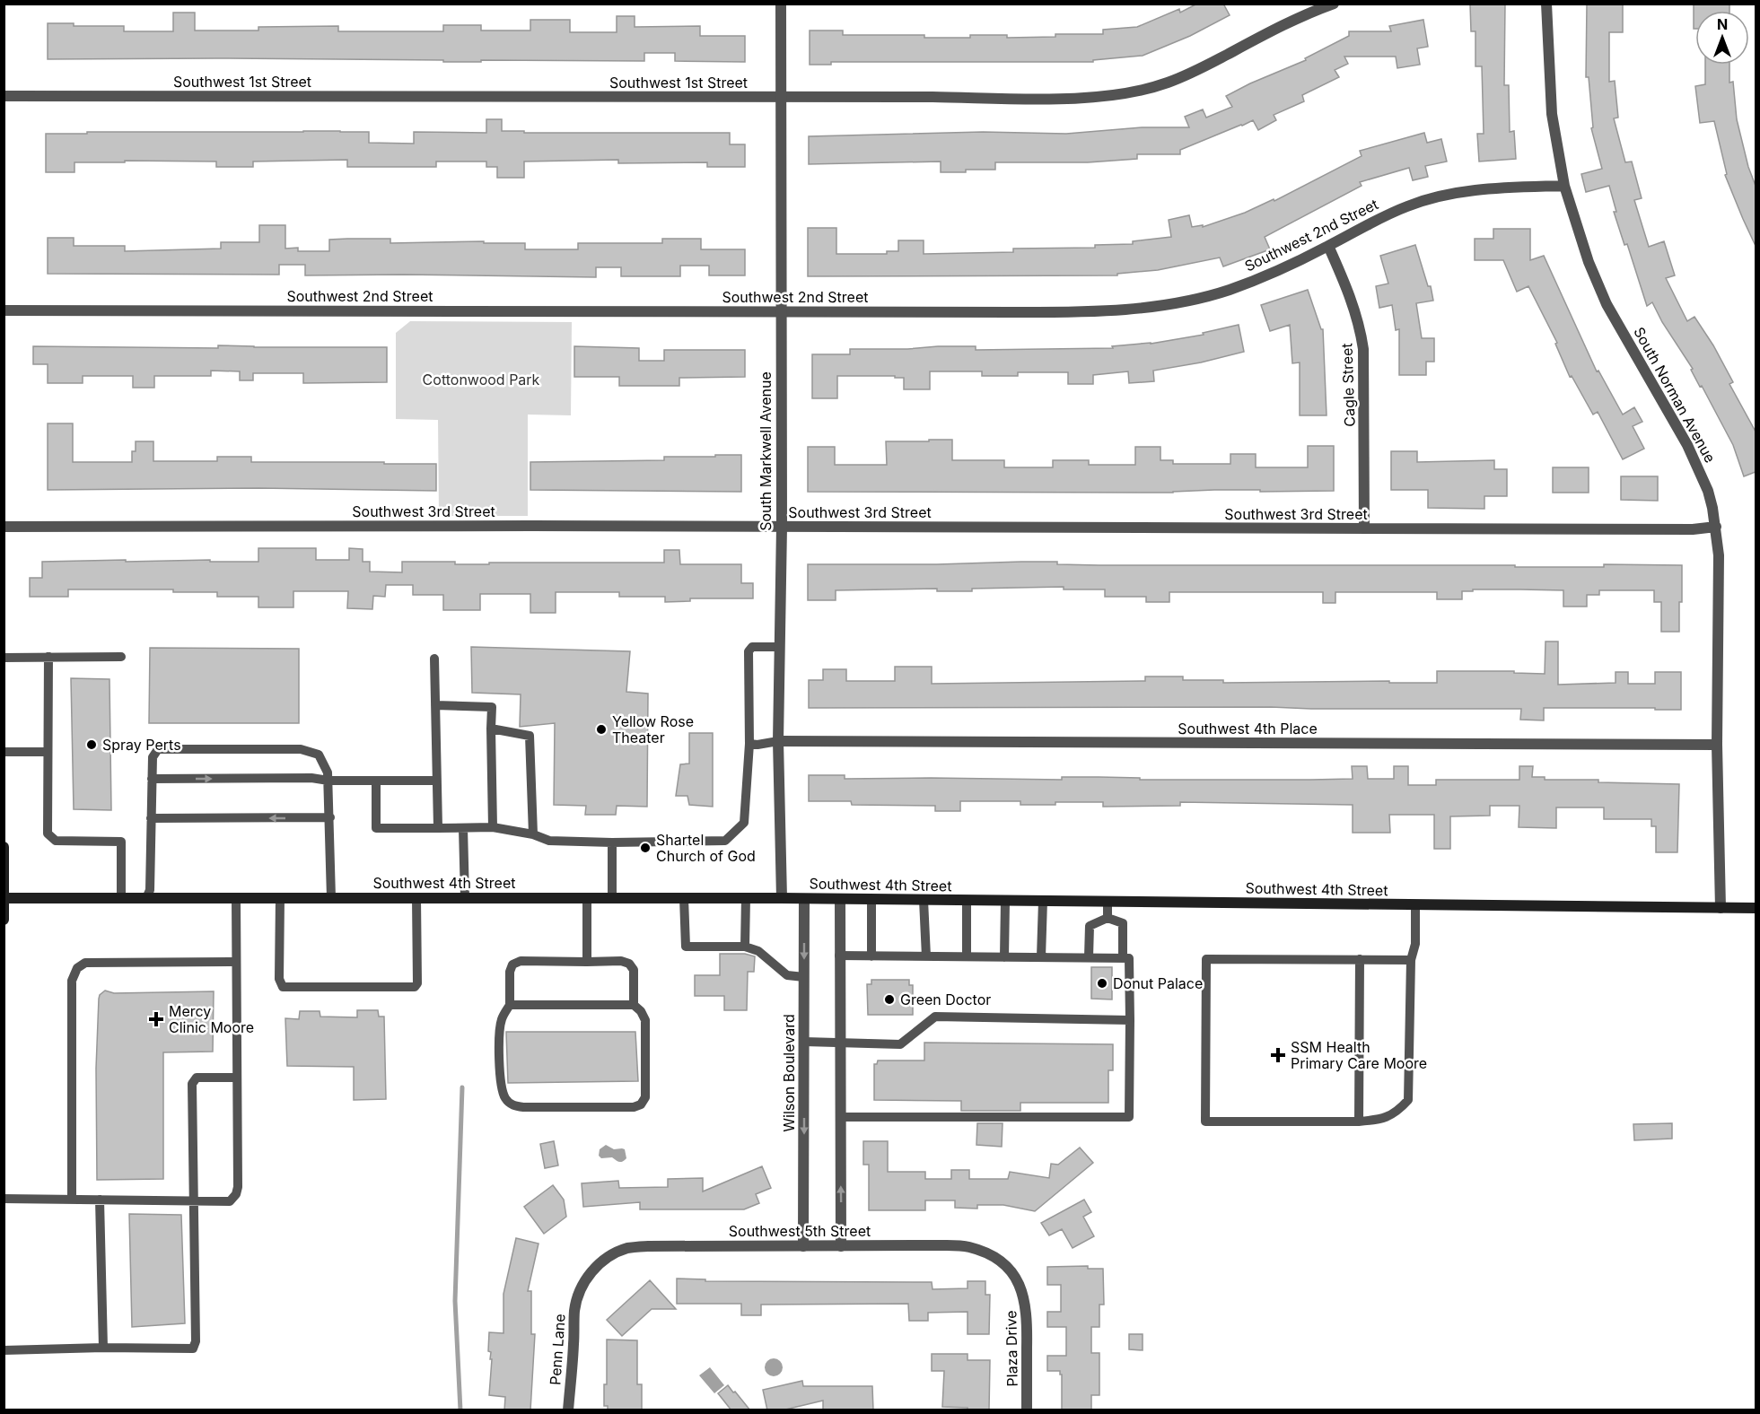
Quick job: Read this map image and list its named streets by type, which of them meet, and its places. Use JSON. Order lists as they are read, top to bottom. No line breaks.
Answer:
{"streets":{"main road":["Southwest 4th Street"],"street":["Southwest 1st Street","Southwest 2nd Street","Cagle Street","South Norman Avenue","South Markwell Avenue","Southwest 3rd Street","Southwest 4th Place","Wilson Boulevard","Southwest 5th Street","Plaza Drive","Penn Lane"]},"crossings":[["Southwest 1st Street","South Markwell Avenue"],["Southwest 2nd Street","Cagle Street"],["Southwest 2nd Street","South Norman Avenue"],["Southwest 2nd Street","South Markwell Avenue"],["Cagle Street","Southwest 3rd Street"],["South Norman Avenue","Southwest 3rd Street"],["South Norman Avenue","Southwest 4th Place"],["South Norman Avenue","Southwest 4th Street"],["South Markwell Avenue","Southwest 3rd Street"],["South Markwell Avenue","Southwest 4th Place"],["South Markwell Avenue","Southwest 4th Street"],["Southwest 4th Street","Wilson Boulevard"],["Wilson Boulevard","Southwest 5th Street"],["Southwest 5th Street","Plaza Drive"],["Southwest 5th Street","Penn Lane"]],"parks":["Cottonwood Park"],"places":{"other":["Yellow Rose Theater","Spray Perts","Shartel Church of God","Donut Palace","Green Doctor"],"health":["Mercy Clinic Moore","SSM Health Primary Care Moore"]},"north":"top"}
